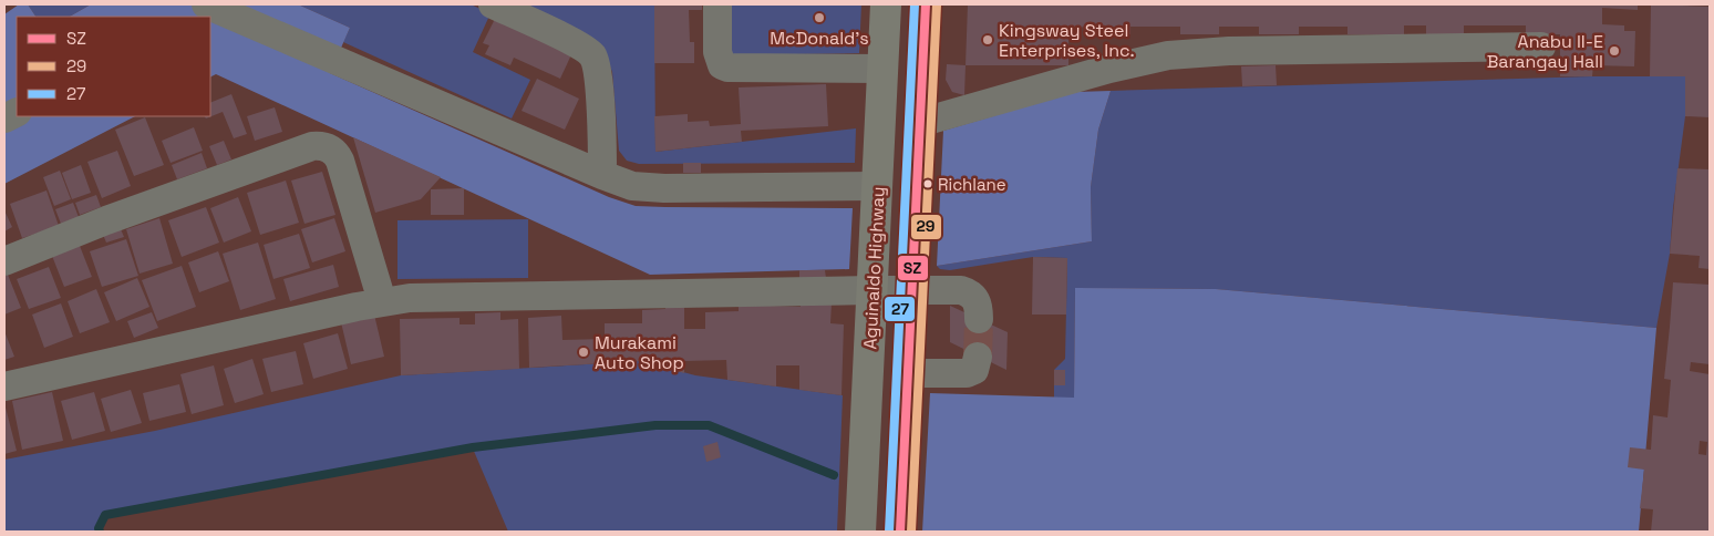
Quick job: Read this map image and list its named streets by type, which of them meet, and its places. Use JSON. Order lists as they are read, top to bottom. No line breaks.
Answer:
{"streets":{"highway":["Aguinaldo Highway"]},"places":["McDonald's","Kingsway Steel Enterprises, Inc.","Anabu II-E Barangay Hall","Richlane","Murakami Auto Shop"],"lines":["transit line SZ","transit line 29","transit line 27"],"legend":["SZ","29","27"]}
